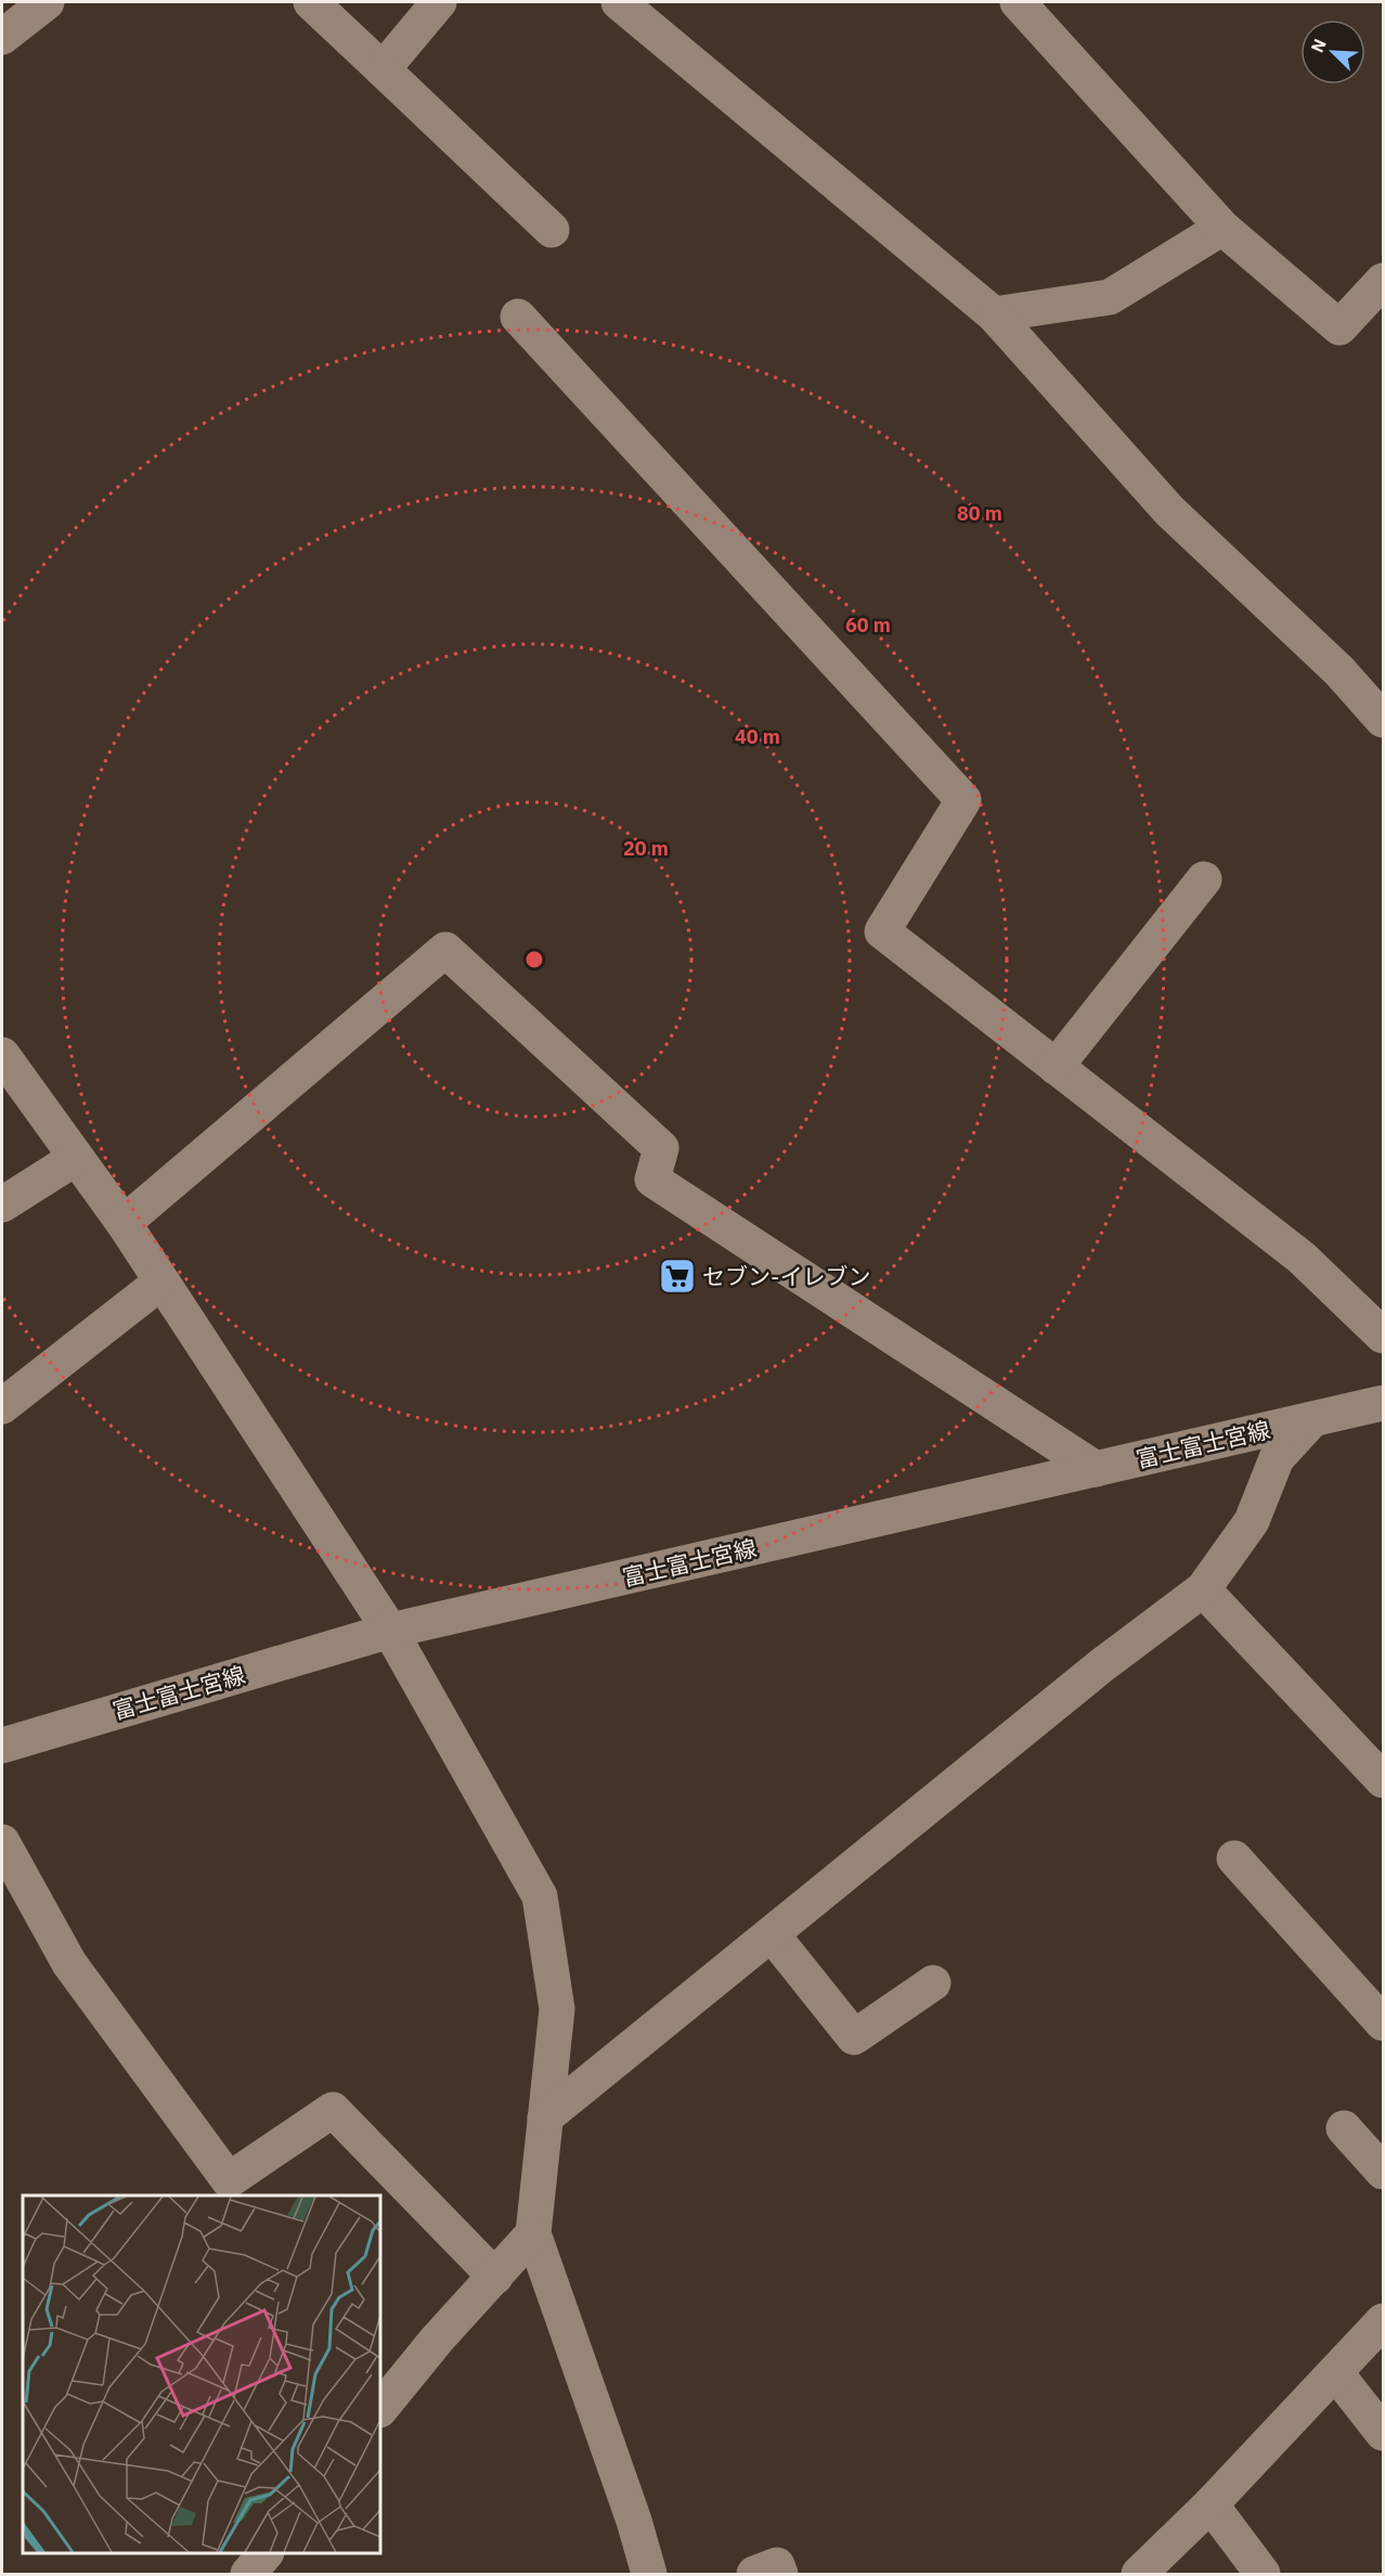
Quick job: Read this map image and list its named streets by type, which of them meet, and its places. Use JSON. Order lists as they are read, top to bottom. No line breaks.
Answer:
{"streets":{"street":["富士富士宮線"]},"places":{"supermarket":["セブン-イレブン"]},"north":"top left","rings":["80 m","60 m","40 m","20 m"]}
